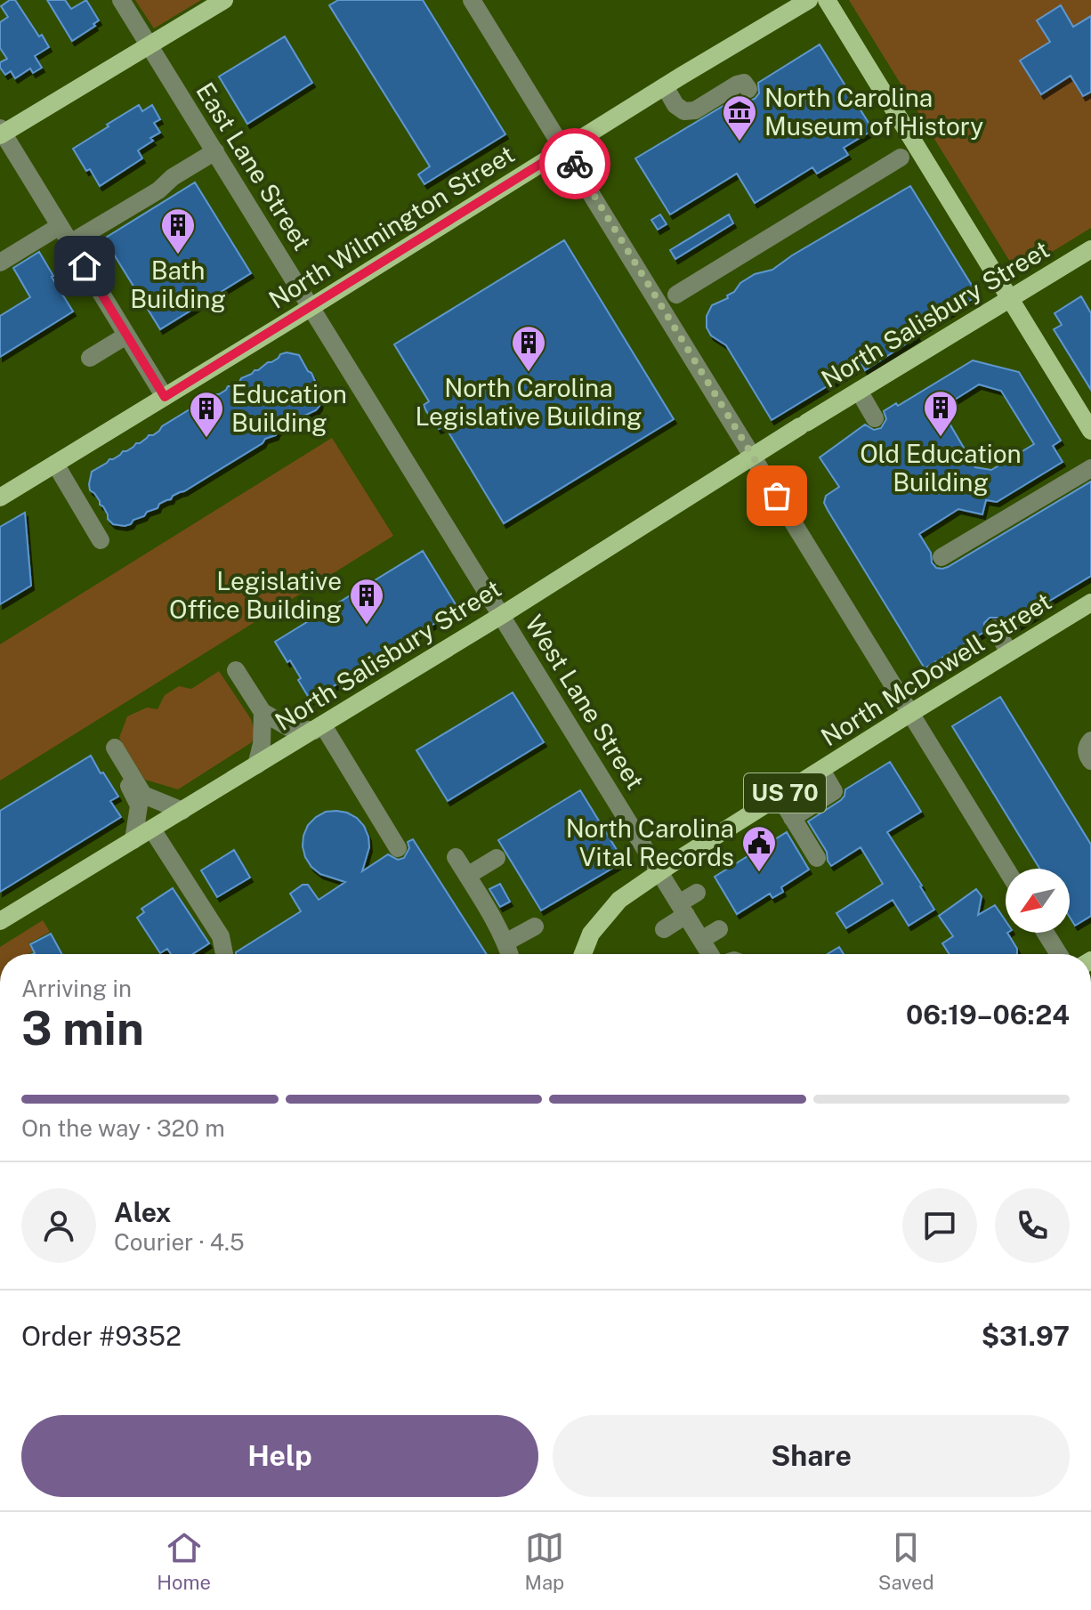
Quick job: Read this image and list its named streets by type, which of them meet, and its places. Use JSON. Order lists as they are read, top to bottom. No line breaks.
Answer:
{"streets":{"main road":["North Wilmington Street","North Salisbury Street","North McDowell Street","US 70"],"street":["East Lane Street","West Lane Street"]},"crossings":[["East Lane Street","North Wilmington Street"],["East Lane Street","West Lane Street"],["North Salisbury Street","West Lane Street"],["North McDowell Street","West Lane Street"]],"places":{"museum":["North Carolina Museum of History"],"building":["Bath Building","North Carolina Legislative Building","Old Education Building","Education Building","Legislative Office Building"],"public building":["North Carolina Vital Records"]},"north":"bottom left","page":{"heading":["3 min","Arriving in","06:19–06:24"],"panel":["Alex","Courier · 4.5","Order #9352","$31.97"],"bar":"On the way · 320 m","buttons":["Help","Share"],"tabs":["Home","Map","Saved"]}}
